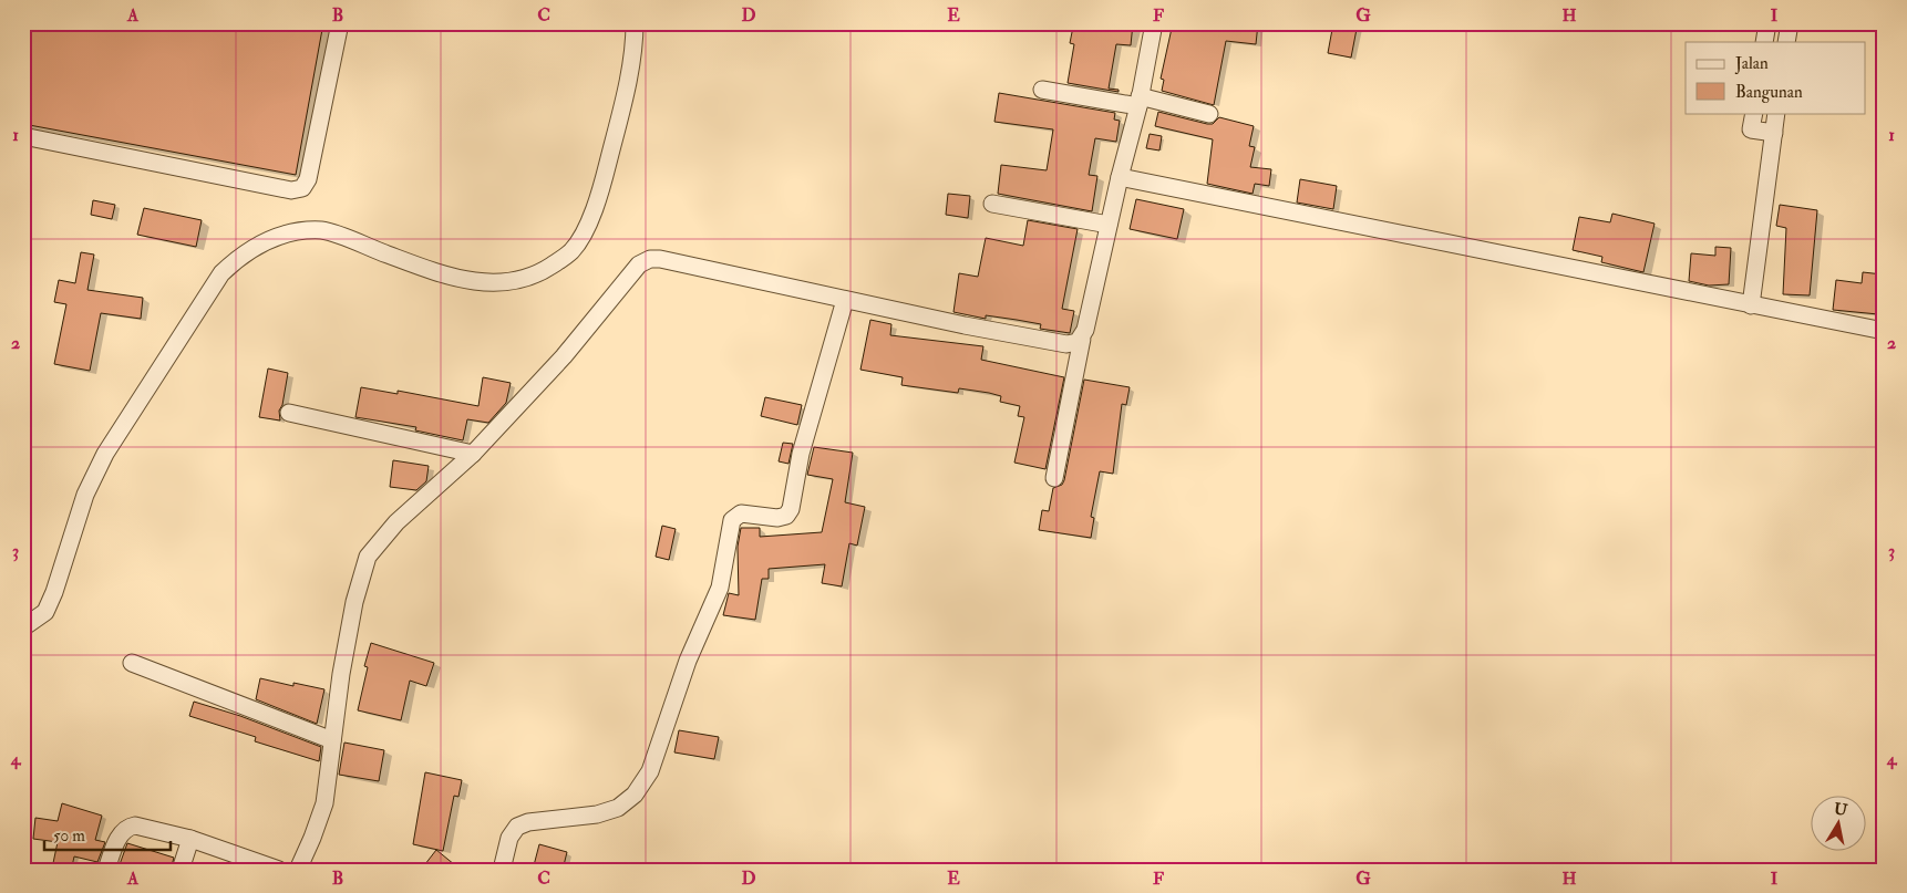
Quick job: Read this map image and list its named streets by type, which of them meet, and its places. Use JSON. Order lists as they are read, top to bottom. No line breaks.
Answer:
{"legend":["Jalan","Bangunan"],"scale_bar":"50 m","north":"top","grid":{"columns":["A","B","C","D","E","F","G","H","I"],"rows":["1","2","3","4"]}}
